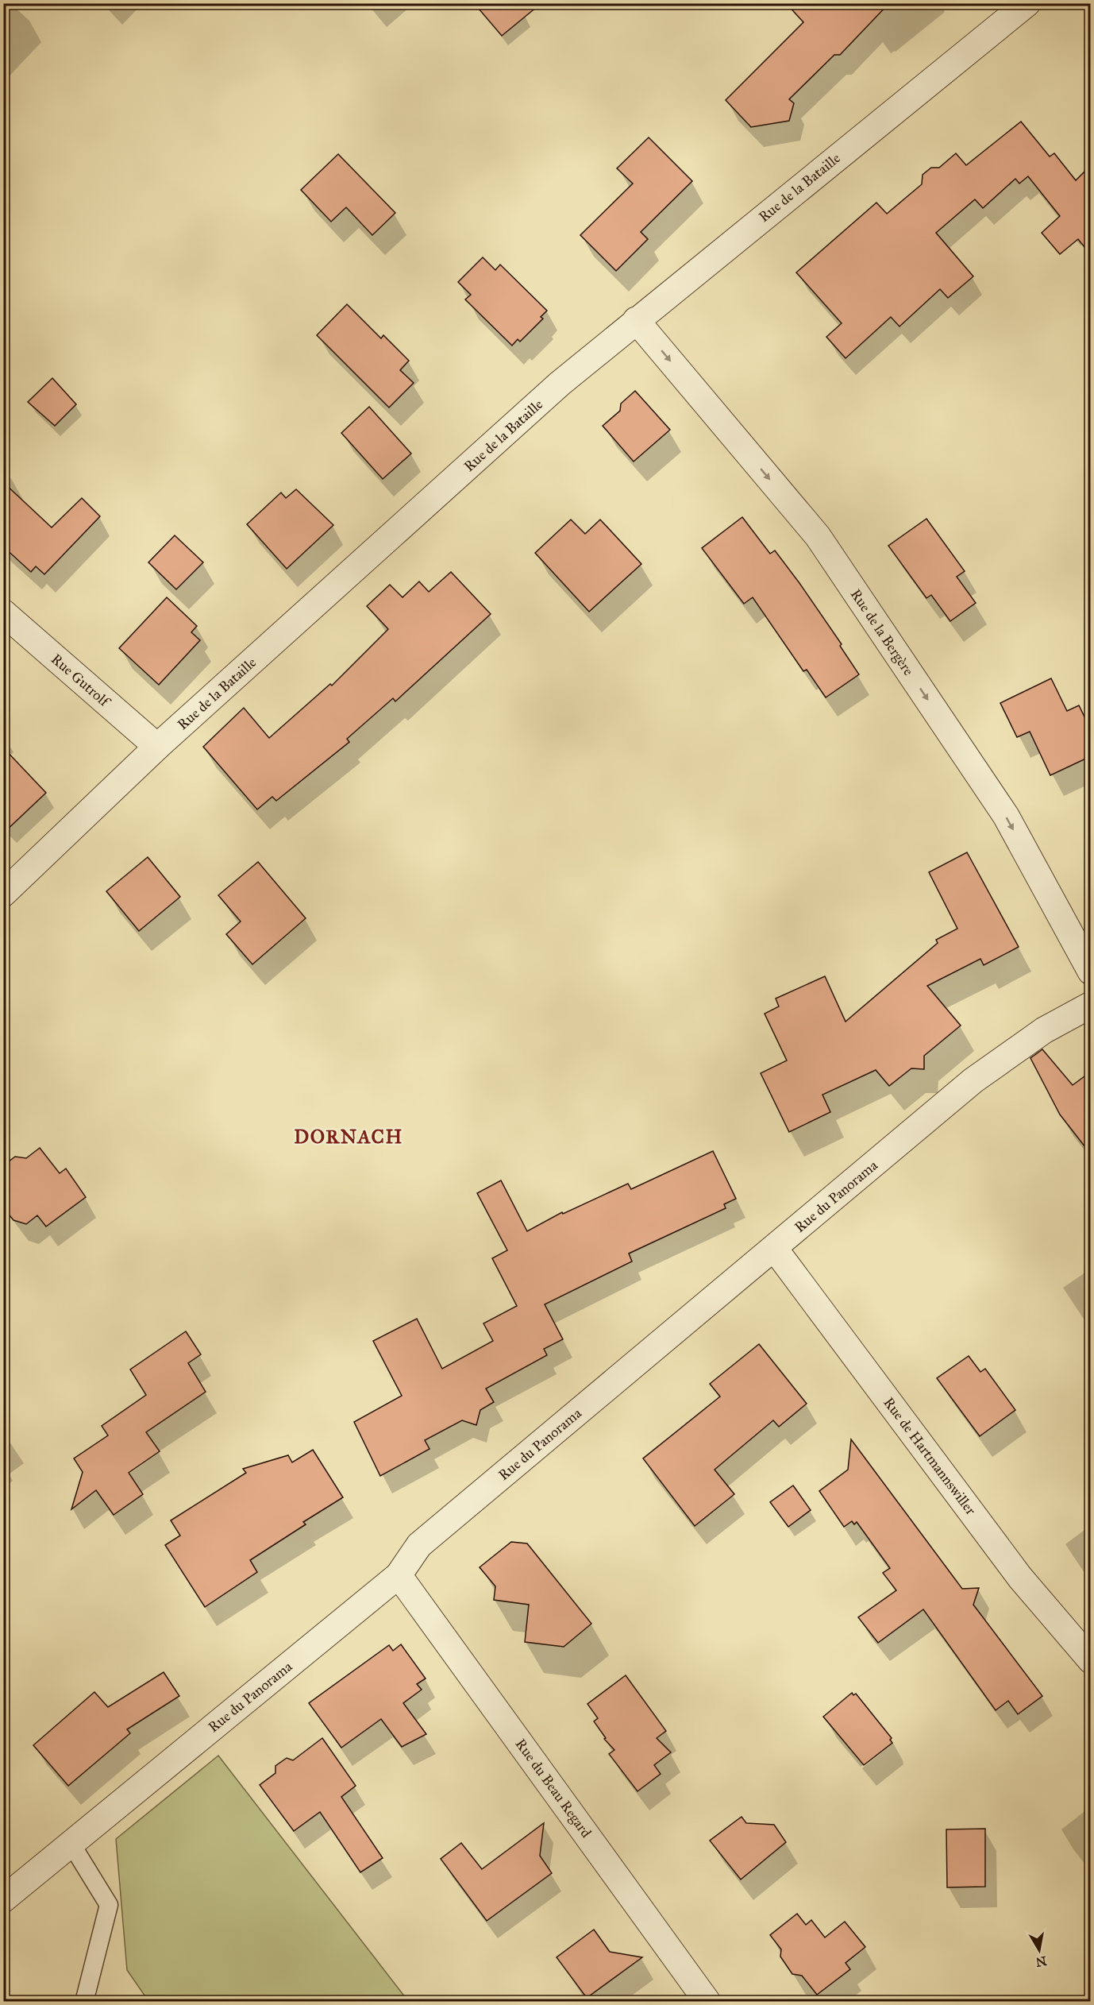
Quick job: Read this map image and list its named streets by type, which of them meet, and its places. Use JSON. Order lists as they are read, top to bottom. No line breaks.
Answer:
{"streets":{"street":["Rue de la Bataille","Rue de la Bergère","Rue Gutrolf","Rue du Panorama","Rue de Hartmannswiller","Rue du Beau Regard"]},"crossings":[["Rue de la Bataille","Rue de la Bergère"],["Rue de la Bataille","Rue Gutrolf"],["Rue du Panorama","Rue de Hartmannswiller"],["Rue du Panorama","Rue du Beau Regard"]],"one_way":["Rue de la Bergère"],"districts":["DORNACH"],"north":"bottom"}
